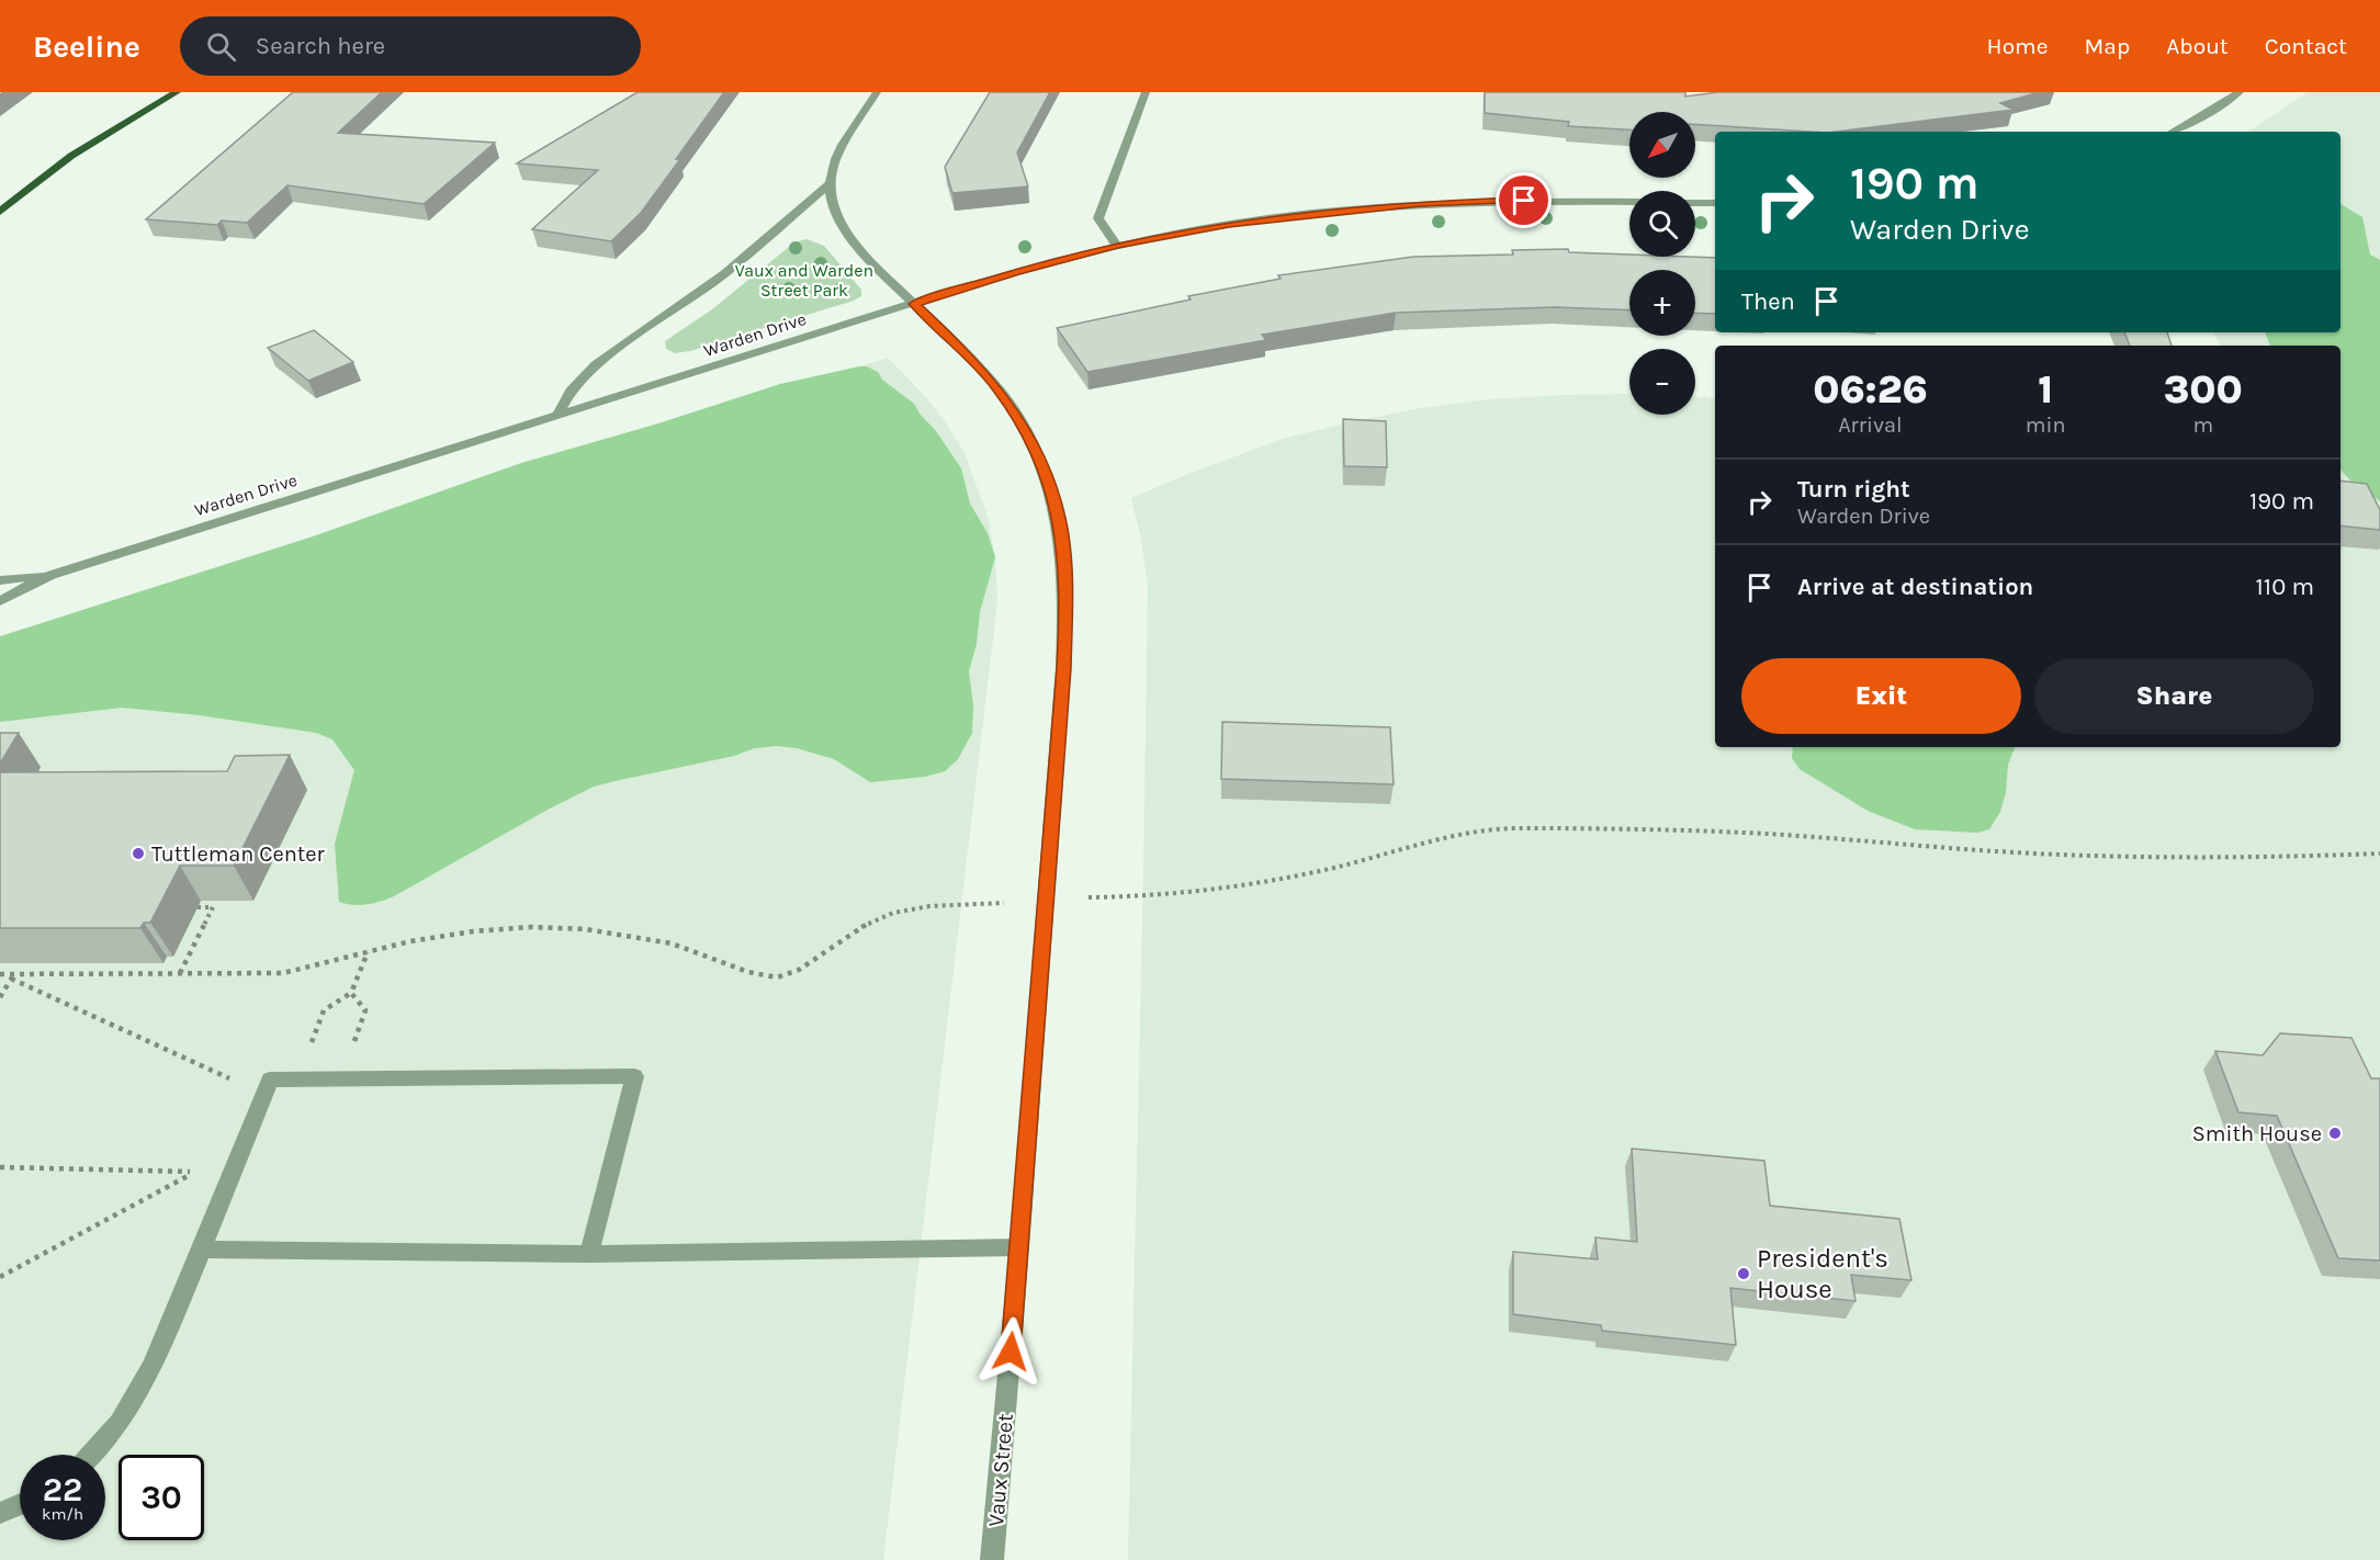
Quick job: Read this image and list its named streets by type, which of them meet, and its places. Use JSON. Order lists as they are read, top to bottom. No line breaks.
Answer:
{"streets":{"street":["Warden Drive","Vaux Street"]},"crossings":[["Warden Drive","Vaux Street"]],"parks":["Vaux and Warden Street Park"],"places":["Tuttleman Center","Smith House","President's House"],"north":"bottom left","page":{"header":"Beeline","search":"Search here","nav":["Home","Map","About","Contact"],"map_buttons":["+","−"],"turn":["190 m","Warden Drive"],"then":"Then","eta":["06:26","Arrival","1","min","300","m"],"list":[{"name":"Turn right","note":"Warden Drive","value":"190 m"},{"name":"Arrive at destination","value":"110 m"}],"buttons":["Exit","Share"],"speed":"22 km/h","limit":"30"}}
